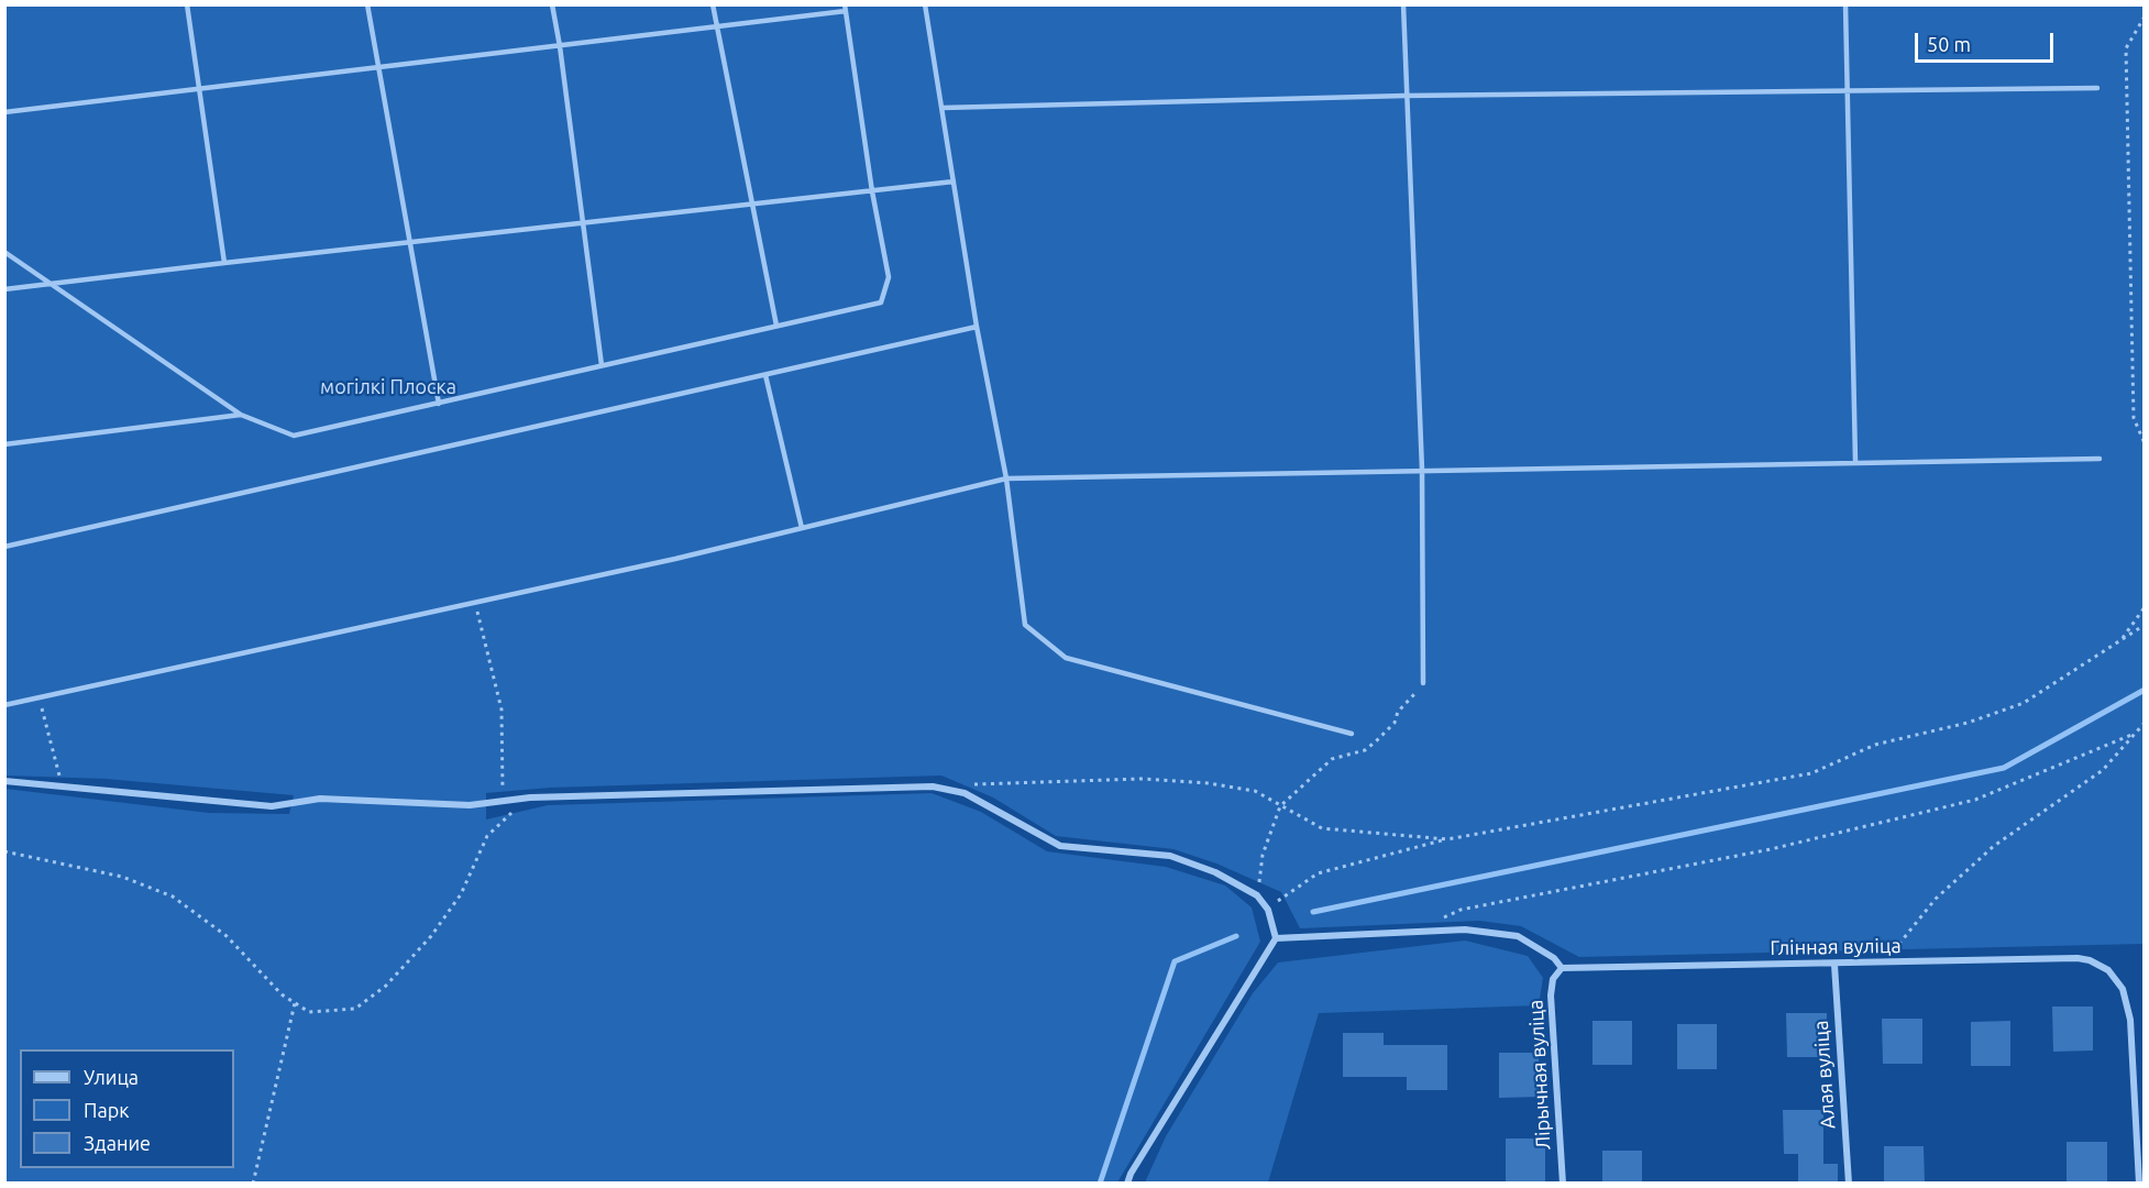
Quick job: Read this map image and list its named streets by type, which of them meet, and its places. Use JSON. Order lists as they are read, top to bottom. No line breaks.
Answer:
{"streets":{"street":["Глінная вуліца","Лірычная вуліца","Алая вуліца"]},"crossings":[["Глінная вуліца","Лірычная вуліца"],["Глінная вуліца","Алая вуліца"]],"parks":["могілкі Плоска"],"legend":["Улица","Парк","Здание"],"scale_bar":"50 m"}
